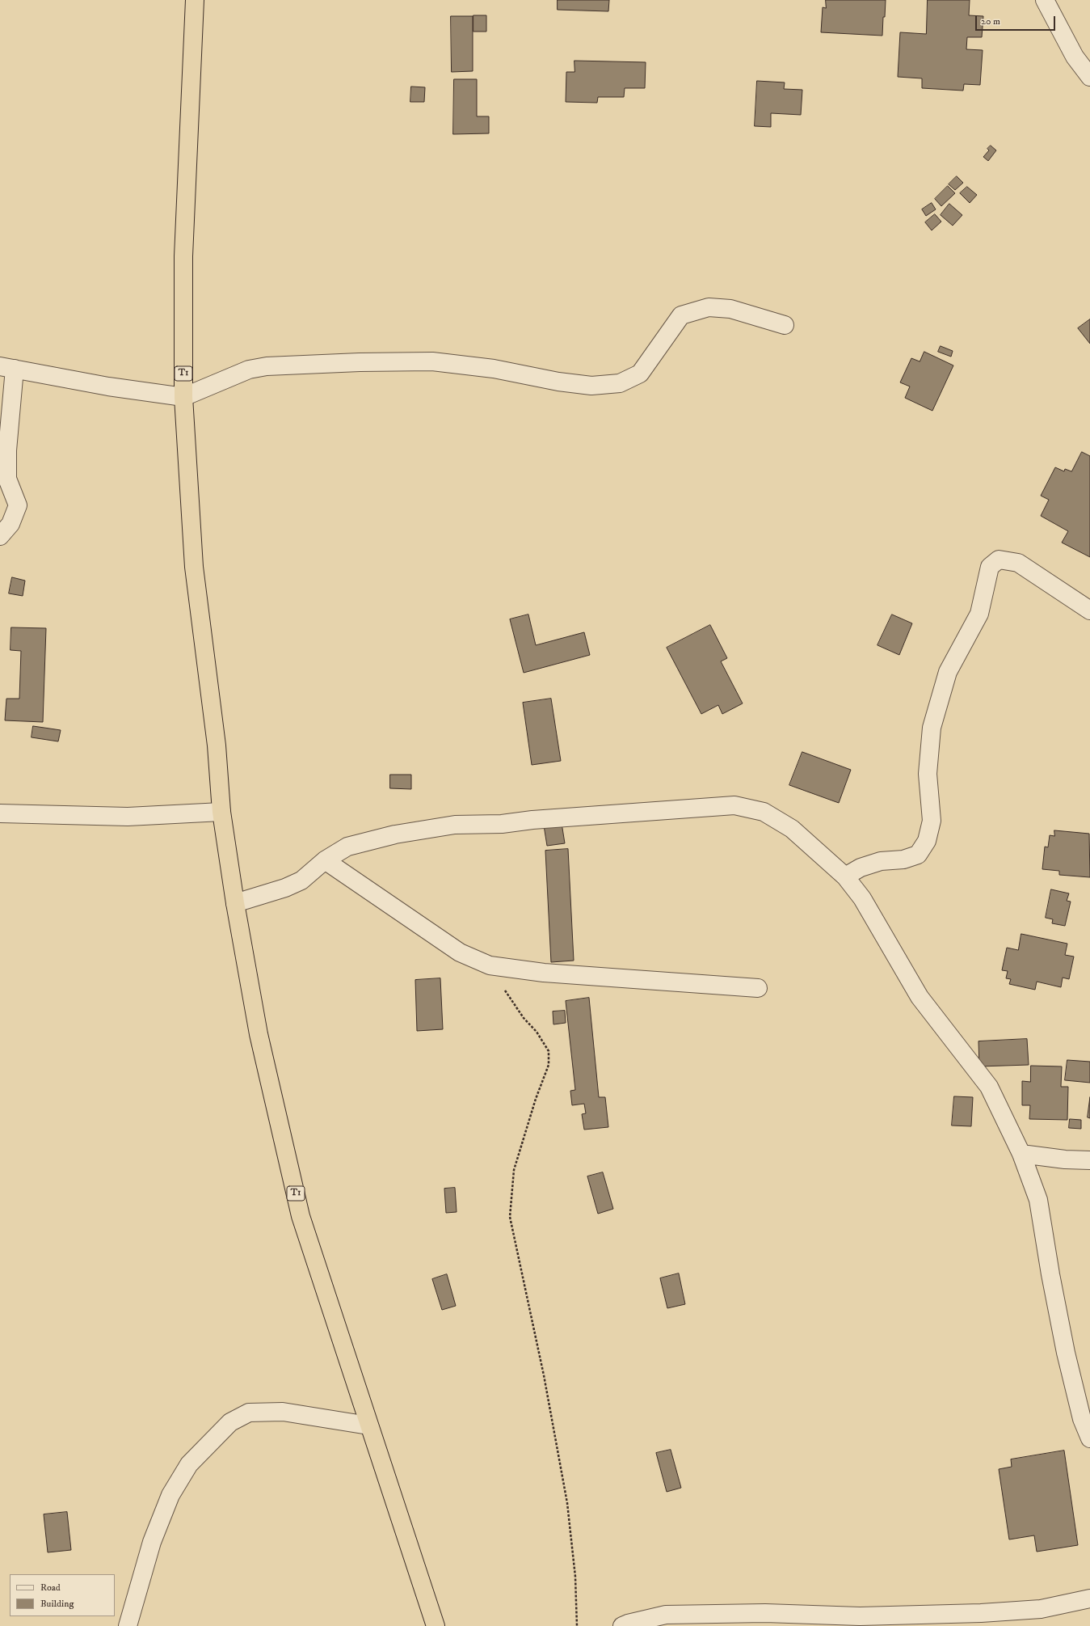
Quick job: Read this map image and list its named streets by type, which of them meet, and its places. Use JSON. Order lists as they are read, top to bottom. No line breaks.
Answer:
{"streets":{"highway":["T1"]},"legend":["Road","Building"],"scale_bar":"20 m"}
